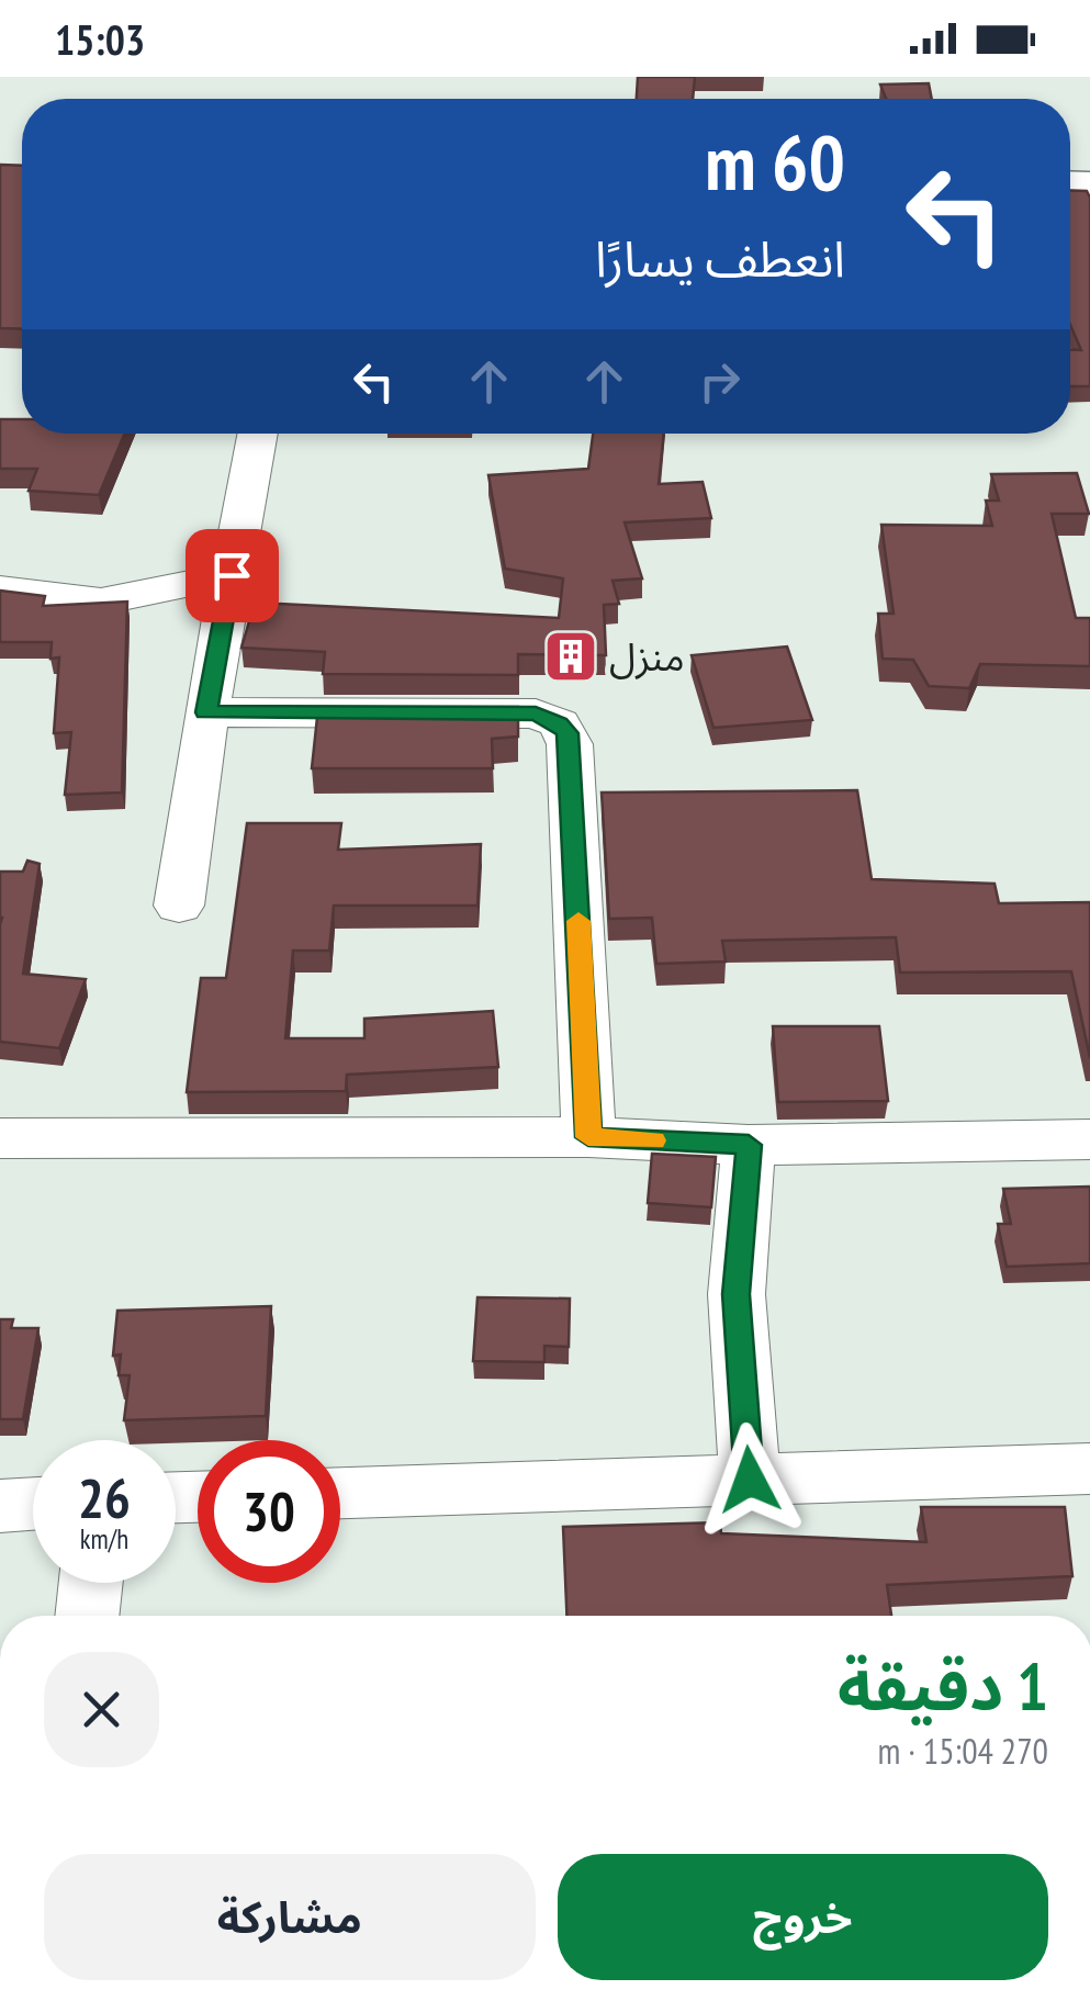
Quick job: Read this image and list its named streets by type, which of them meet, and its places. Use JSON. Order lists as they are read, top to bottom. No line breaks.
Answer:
{"places":{"building":["منزل"]},"page":{"status":"15:03","turn":["60 m","انعطف يسارًا"],"speed":"26 km/h","limit":"30","heading":["1 دقيقة","270 m · 15:04"],"buttons":["خروج","مشاركة"]}}
